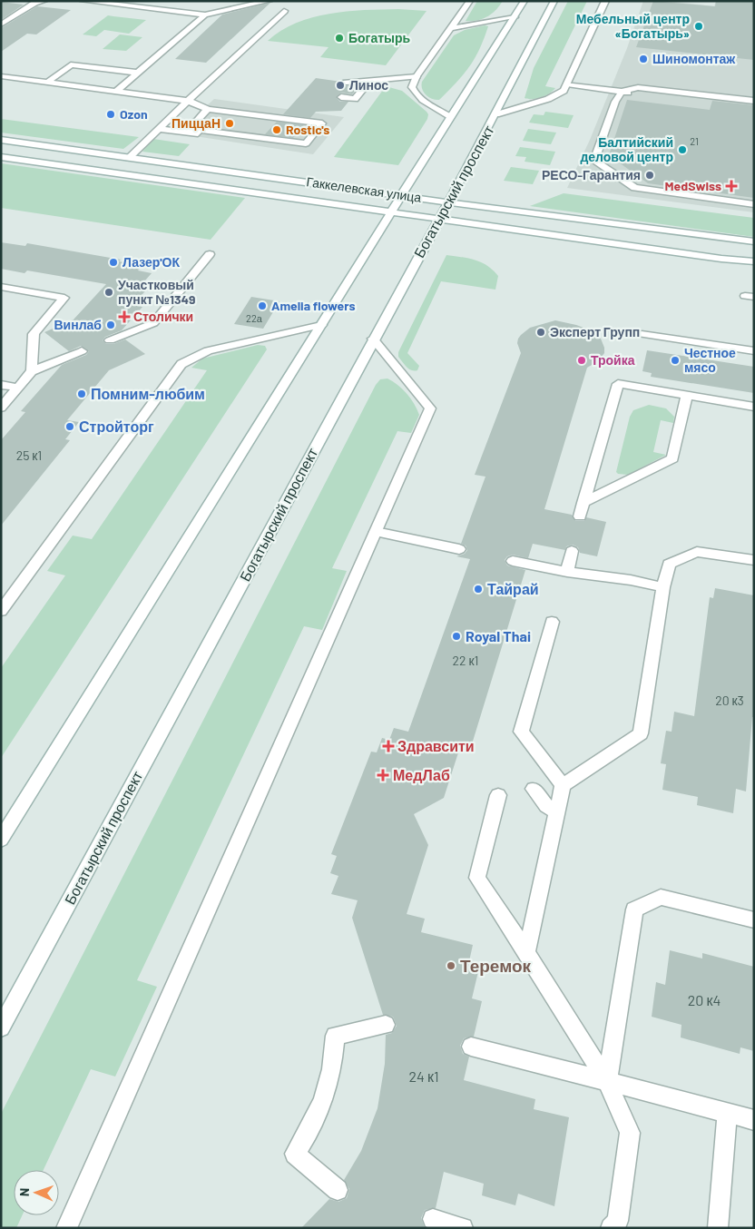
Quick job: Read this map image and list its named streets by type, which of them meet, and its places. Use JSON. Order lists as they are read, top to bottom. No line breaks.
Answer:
{"streets":{"main road":["Гаккелевская улица","Богатырский проспект"]},"crossings":[["Гаккелевская улица","Богатырский проспект"]],"places":{"other":["Мебельный центр «Богатырь»","Богатырь","Шиномонтаж","Линос","Ozon","ПиццаН","Rostic's","Балтийский деловой центр","РЕСО-Гарантия","Лазер'ОК","Участковый пункт №1349","Amelia flowers","Винлаб","Эксперт Групп","Тройка","Честное мясо","Помним-любим","Стройторг","Тайрай","Royal Thai","Теремок"],"health":["MedSwiss","Столички","Здравсити","МедЛаб"]},"house_numbers":["21","22а","25 к1","22 к1","20 к3","20 к4","24 к1"],"north":"left"}
